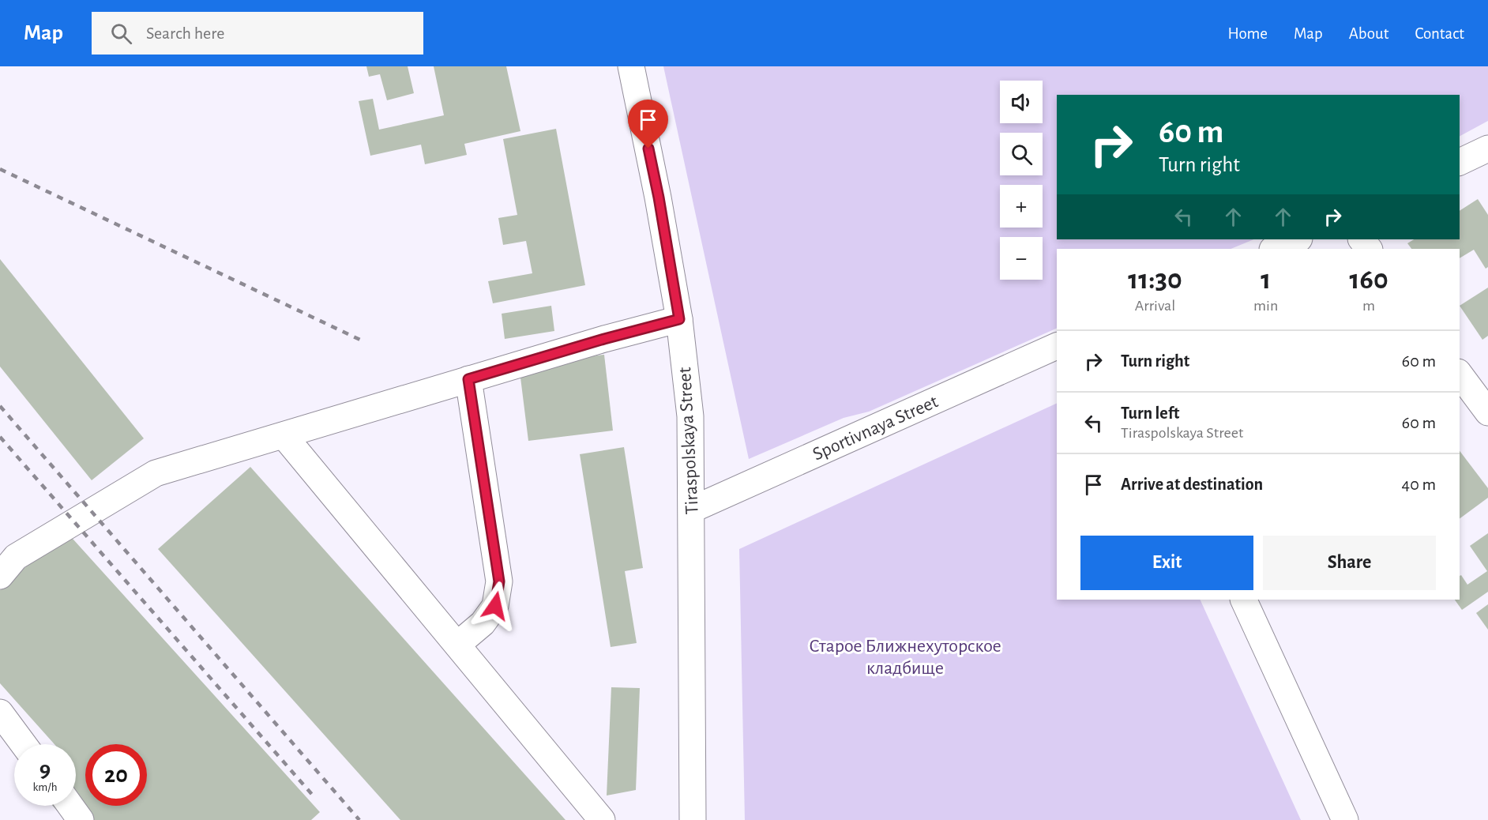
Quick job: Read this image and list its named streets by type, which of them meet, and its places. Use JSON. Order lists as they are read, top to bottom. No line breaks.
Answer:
{"streets":{"street":["Sportivnaya Street","Tiraspolskaya Street"]},"crossings":[["Sportivnaya Street","Tiraspolskaya Street"]],"parks":["Старое Ближнехуторское кладбище"],"page":{"header":"Map","search":"Search here","nav":["Home","Map","About","Contact"],"map_buttons":["+","−"],"turn":["60 m","Turn right"],"eta":["11:30","Arrival","1","min","160","m"],"list":[{"name":"Turn right","value":"60 m"},{"name":"Turn left","note":"Tiraspolskaya Street","value":"60 m"},{"name":"Arrive at destination","value":"40 m"}],"buttons":["Exit","Share"],"speed":"9 km/h","limit":"20"}}
